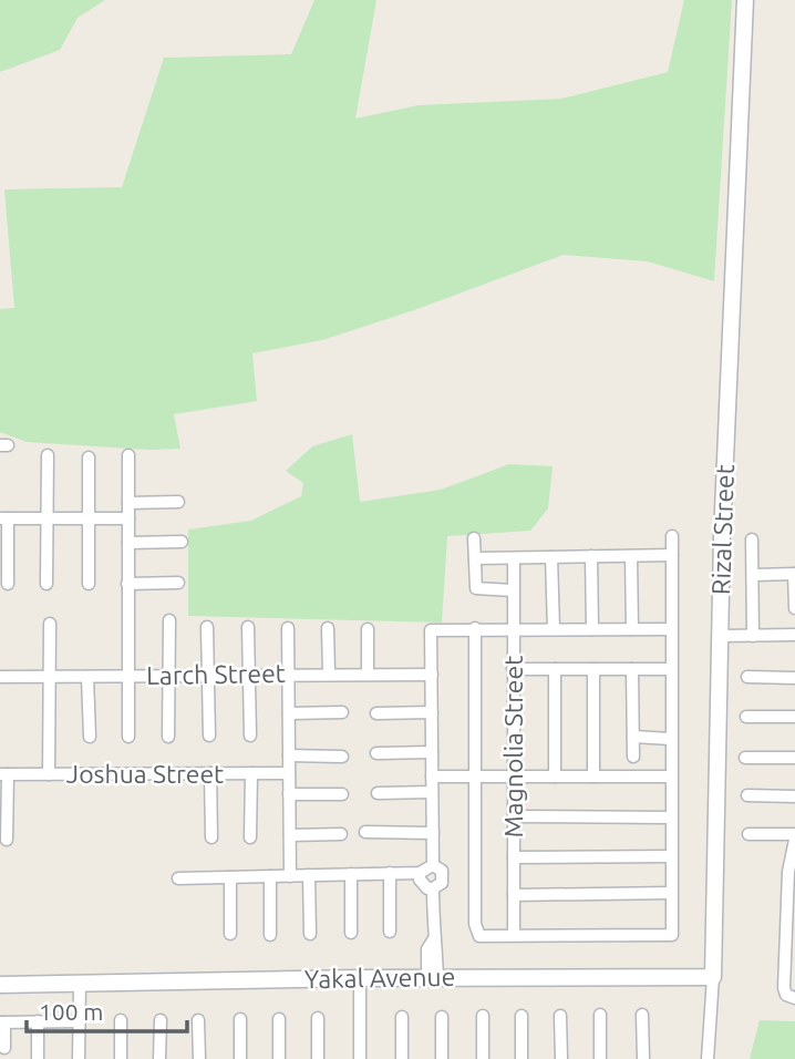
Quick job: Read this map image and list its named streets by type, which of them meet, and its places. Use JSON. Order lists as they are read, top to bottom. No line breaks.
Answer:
{"streets":{"street":["Rizal Street","Larch Street","Magnolia Street","Joshua Street","Yakal Avenue"]},"crossings":[["Rizal Street","Yakal Avenue"]],"scale_bar":"100 m"}
